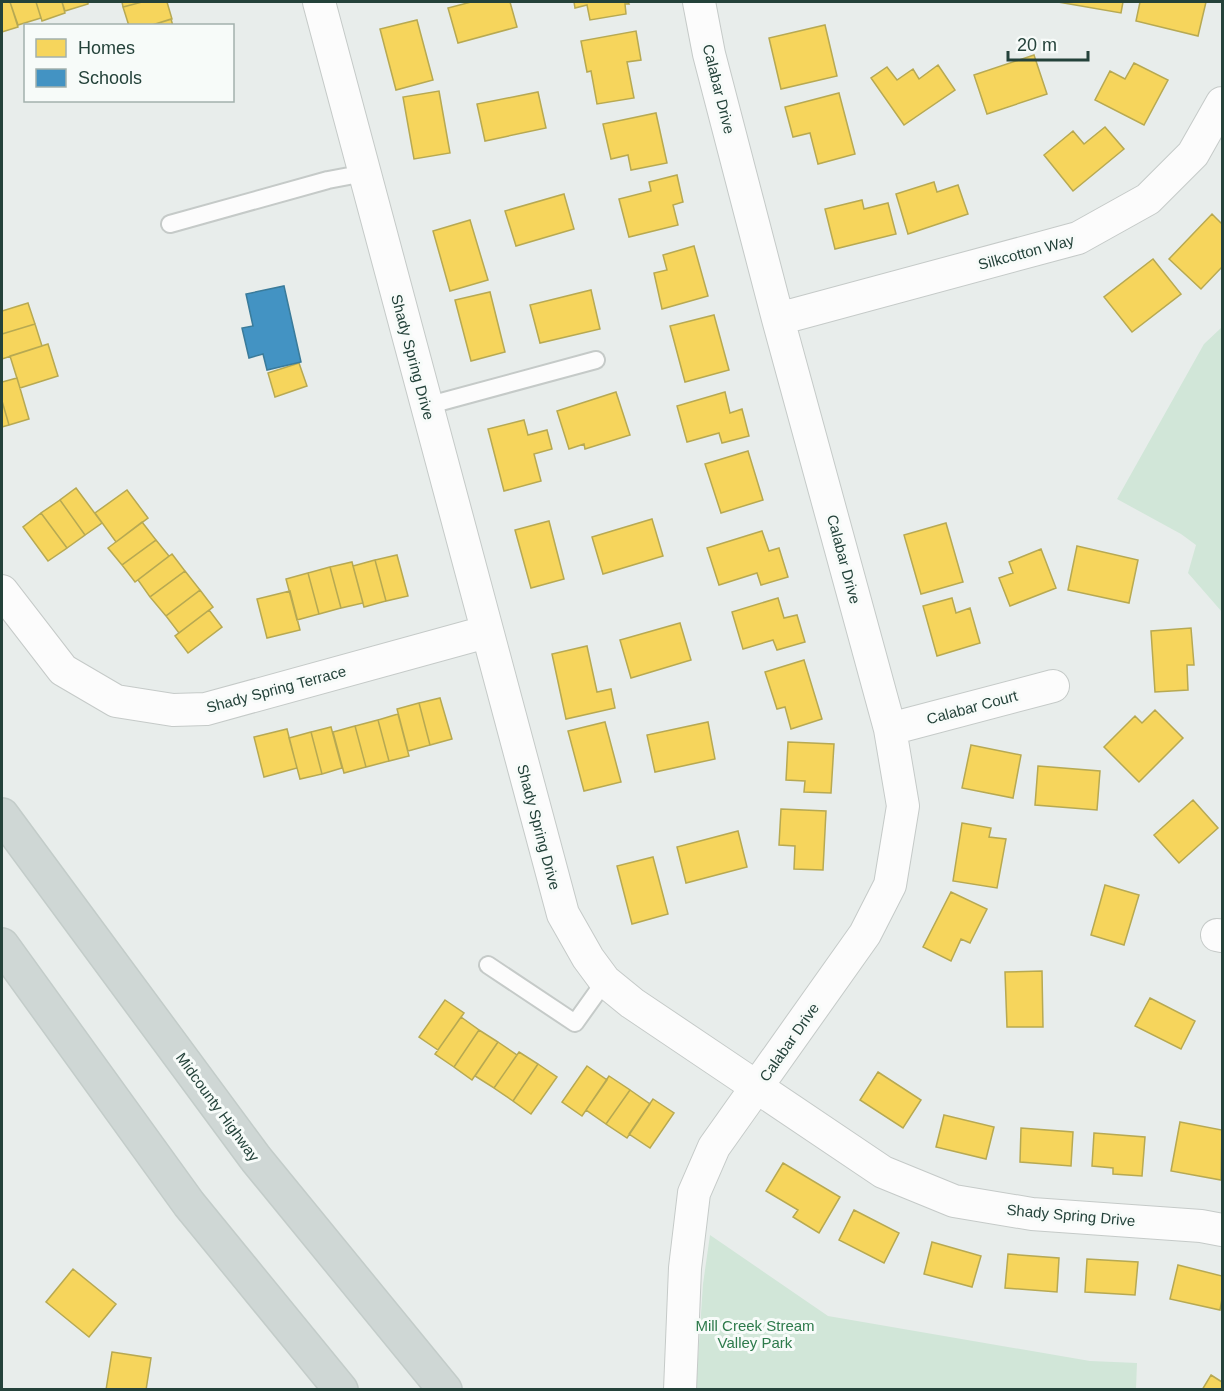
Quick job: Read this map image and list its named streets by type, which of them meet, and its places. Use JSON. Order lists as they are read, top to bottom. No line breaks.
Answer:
{"streets":{"main road":["Midcounty Highway"],"street":["Calabar Drive","Silkcotton Way","Shady Spring Drive","Shady Spring Terrace","Calabar Court"]},"crossings":[["Calabar Drive","Silkcotton Way"],["Calabar Drive","Shady Spring Drive"],["Calabar Drive","Calabar Court"],["Shady Spring Drive","Shady Spring Terrace"]],"parks":["Mill Creek Stream Valley Park"],"legend":["Homes","Schools"],"scale_bar":"20 m"}
